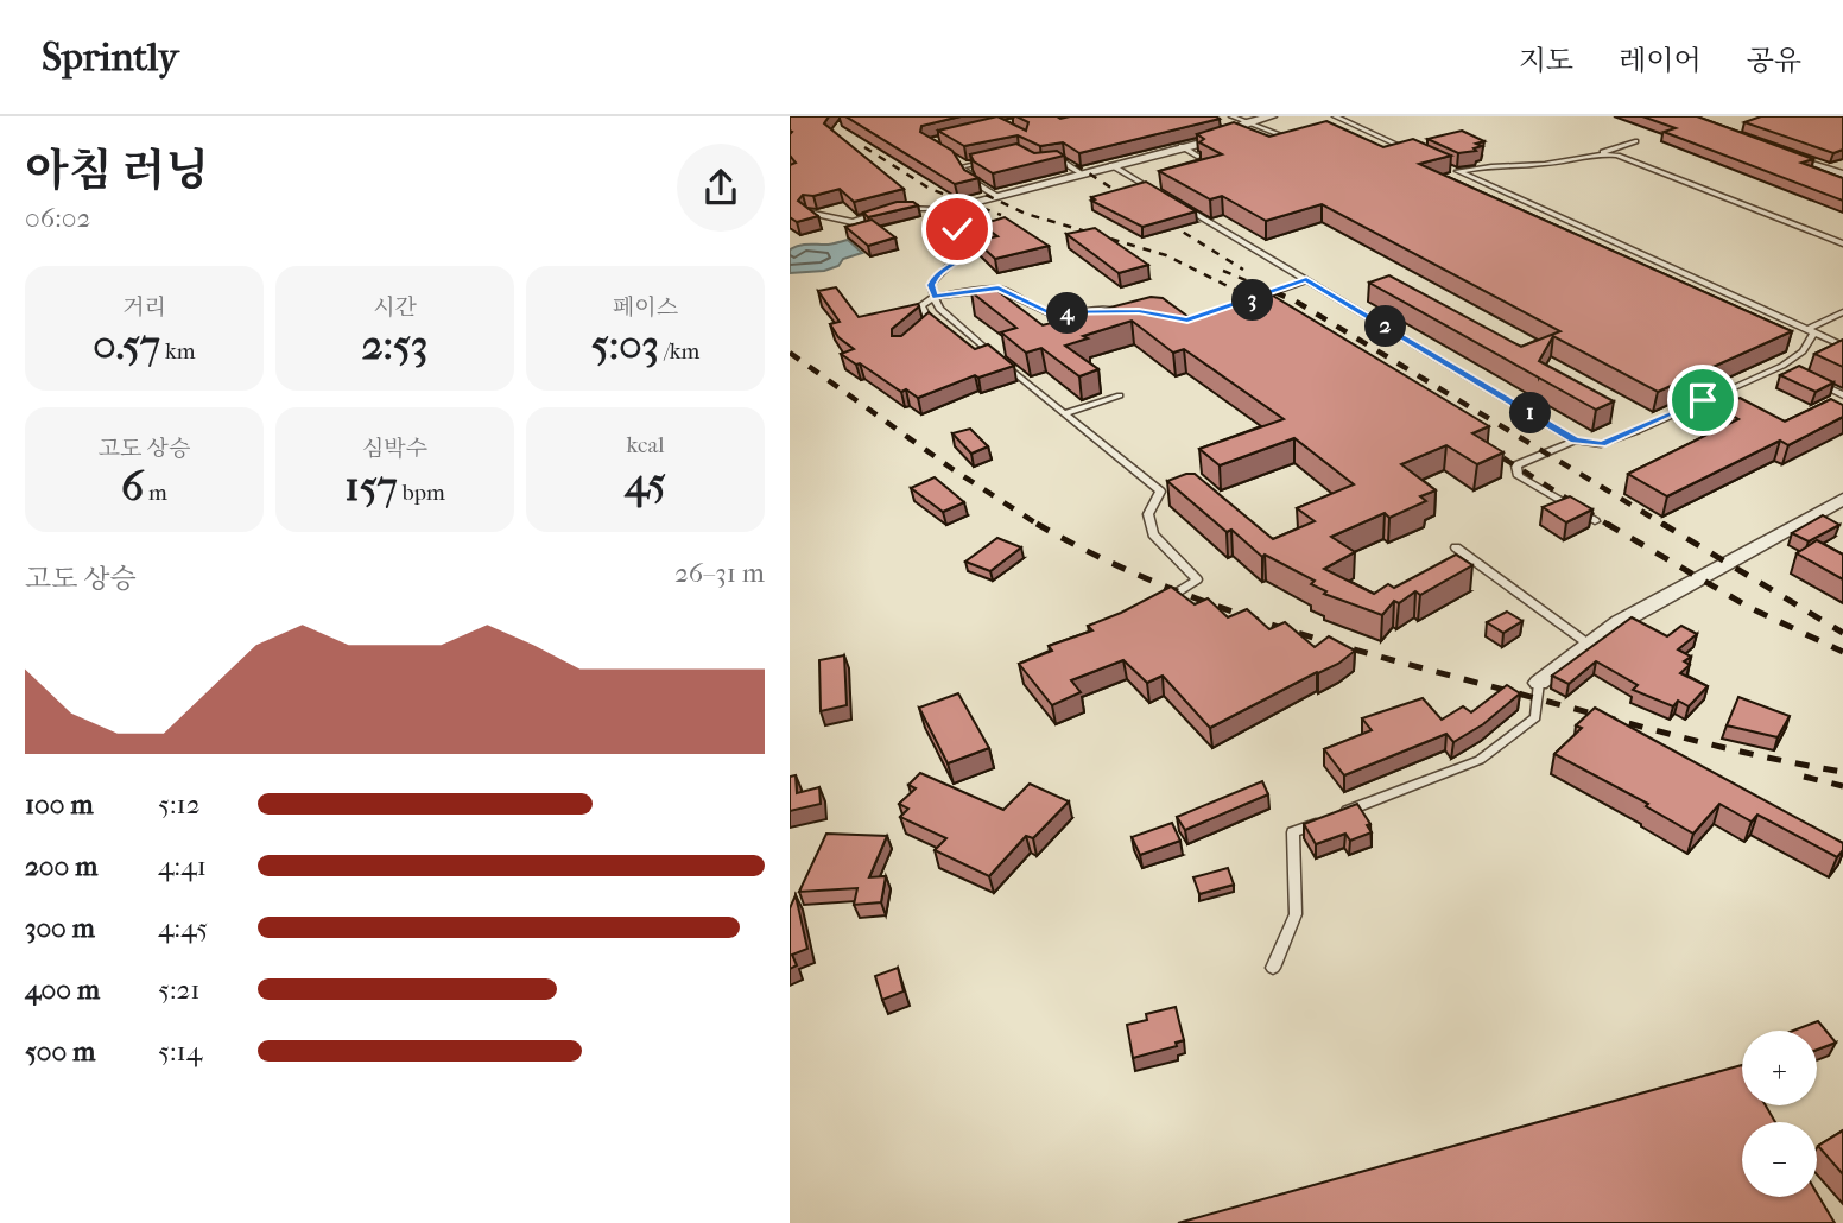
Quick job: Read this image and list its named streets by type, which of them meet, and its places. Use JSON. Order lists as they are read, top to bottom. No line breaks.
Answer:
{"page":{"header":"Sprintly","nav":["지도","레이어","공유"],"heading":["아침 러닝","06:02"],"stats":[["거리","0.57 km"],["시간","2:53"],["페이스","5:03 /km"],["고도 상승","6 m"],["심박수","157 bpm"],["kcal","45"]],"pins":["3","4","2","1"],"chart":["고도 상승","26–31 m"],"list":[{"name":"100 m","note":"5:12"},{"name":"200 m","note":"4:41"},{"name":"300 m","note":"4:45"},{"name":"400 m","note":"5:21"},{"name":"500 m","note":"5:14"}],"map_buttons":["+","−"]}}
